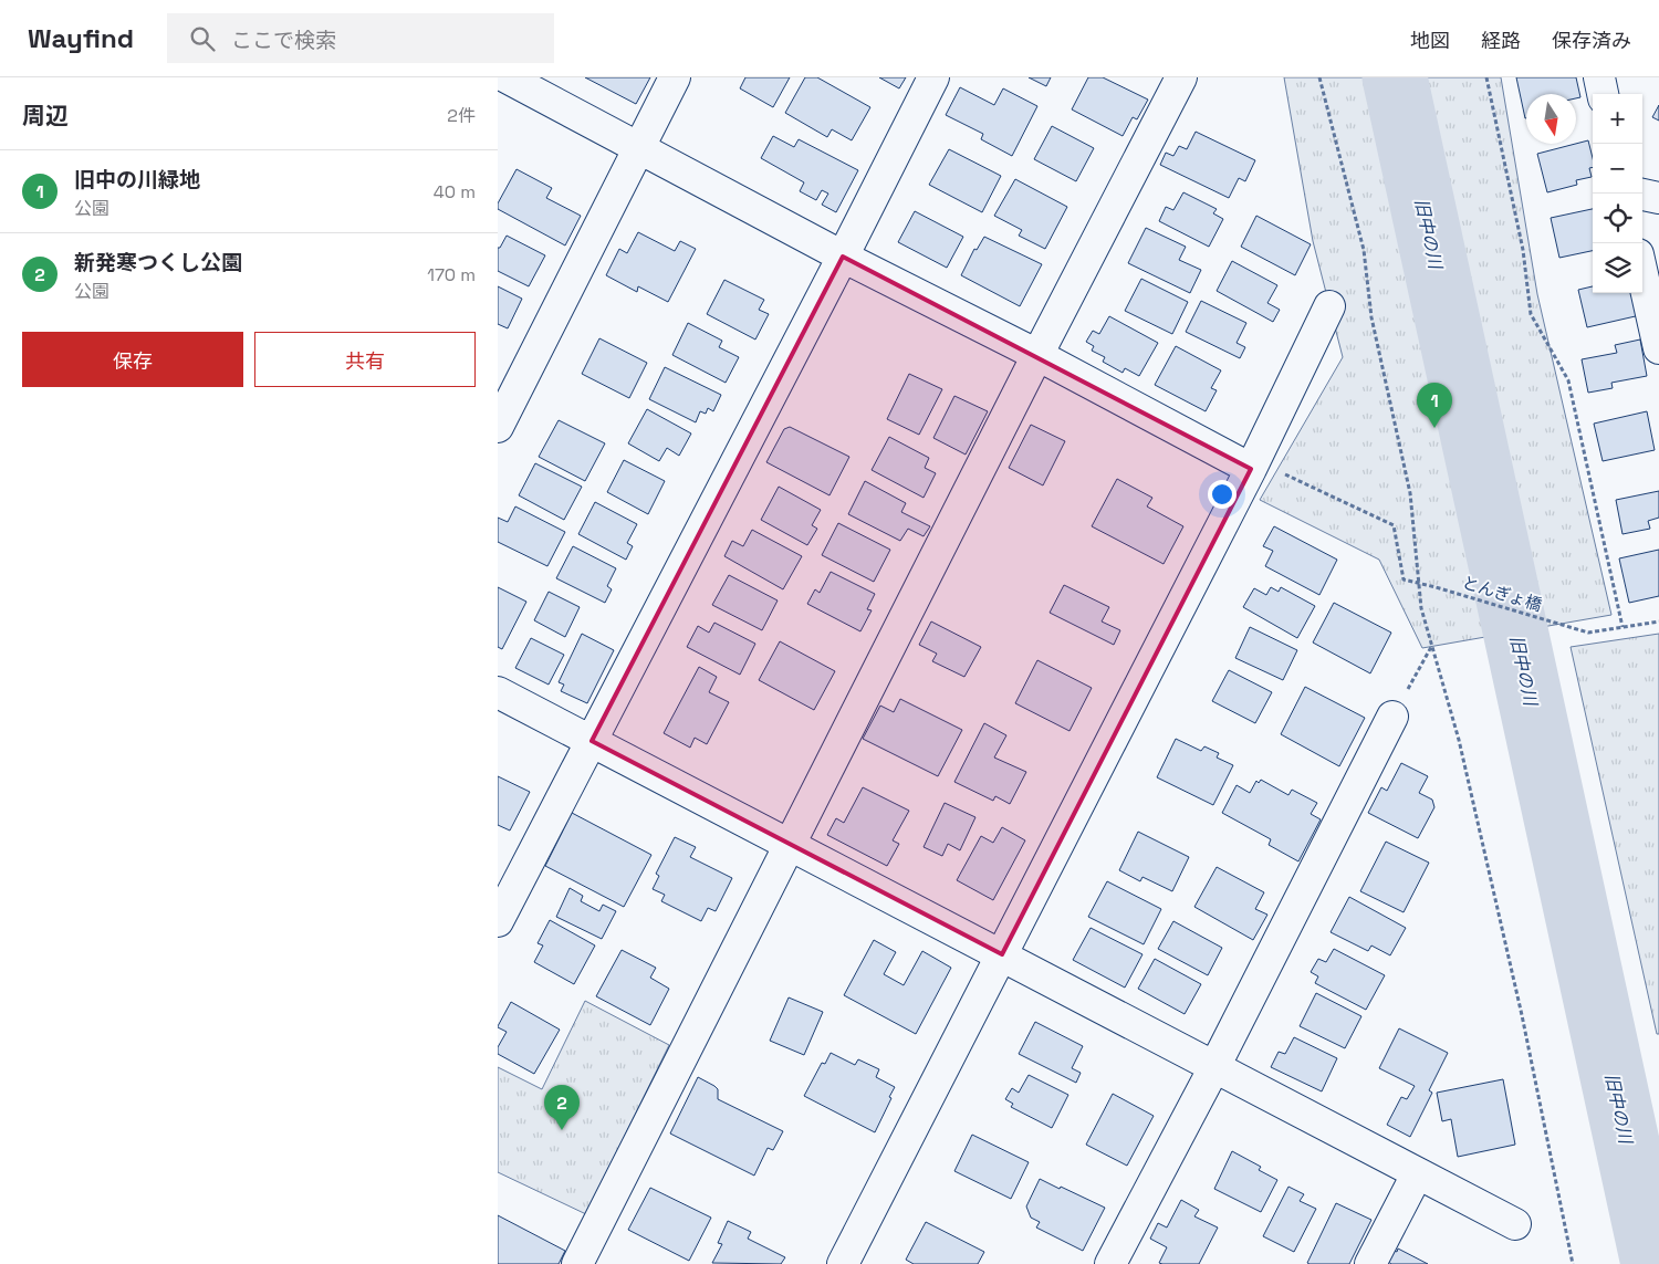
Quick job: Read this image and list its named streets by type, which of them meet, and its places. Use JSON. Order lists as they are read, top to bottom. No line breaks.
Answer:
{"streets":{"path":["とんぎょ橋"]},"water":["旧中の川"],"north":"bottom","page":{"header":"Wayfind","search":"ここで検索","nav":["地図","経路","保存済み"],"heading":["周辺","2件"],"map_buttons":["+","−"],"list":[{"mark":"1","name":"旧中の川緑地","note":"公園","value":"40 m"},{"mark":"2","name":"新発寒つくし公園","note":"公園","value":"170 m"}],"buttons":["保存","共有"],"pins":["1","2"]}}
